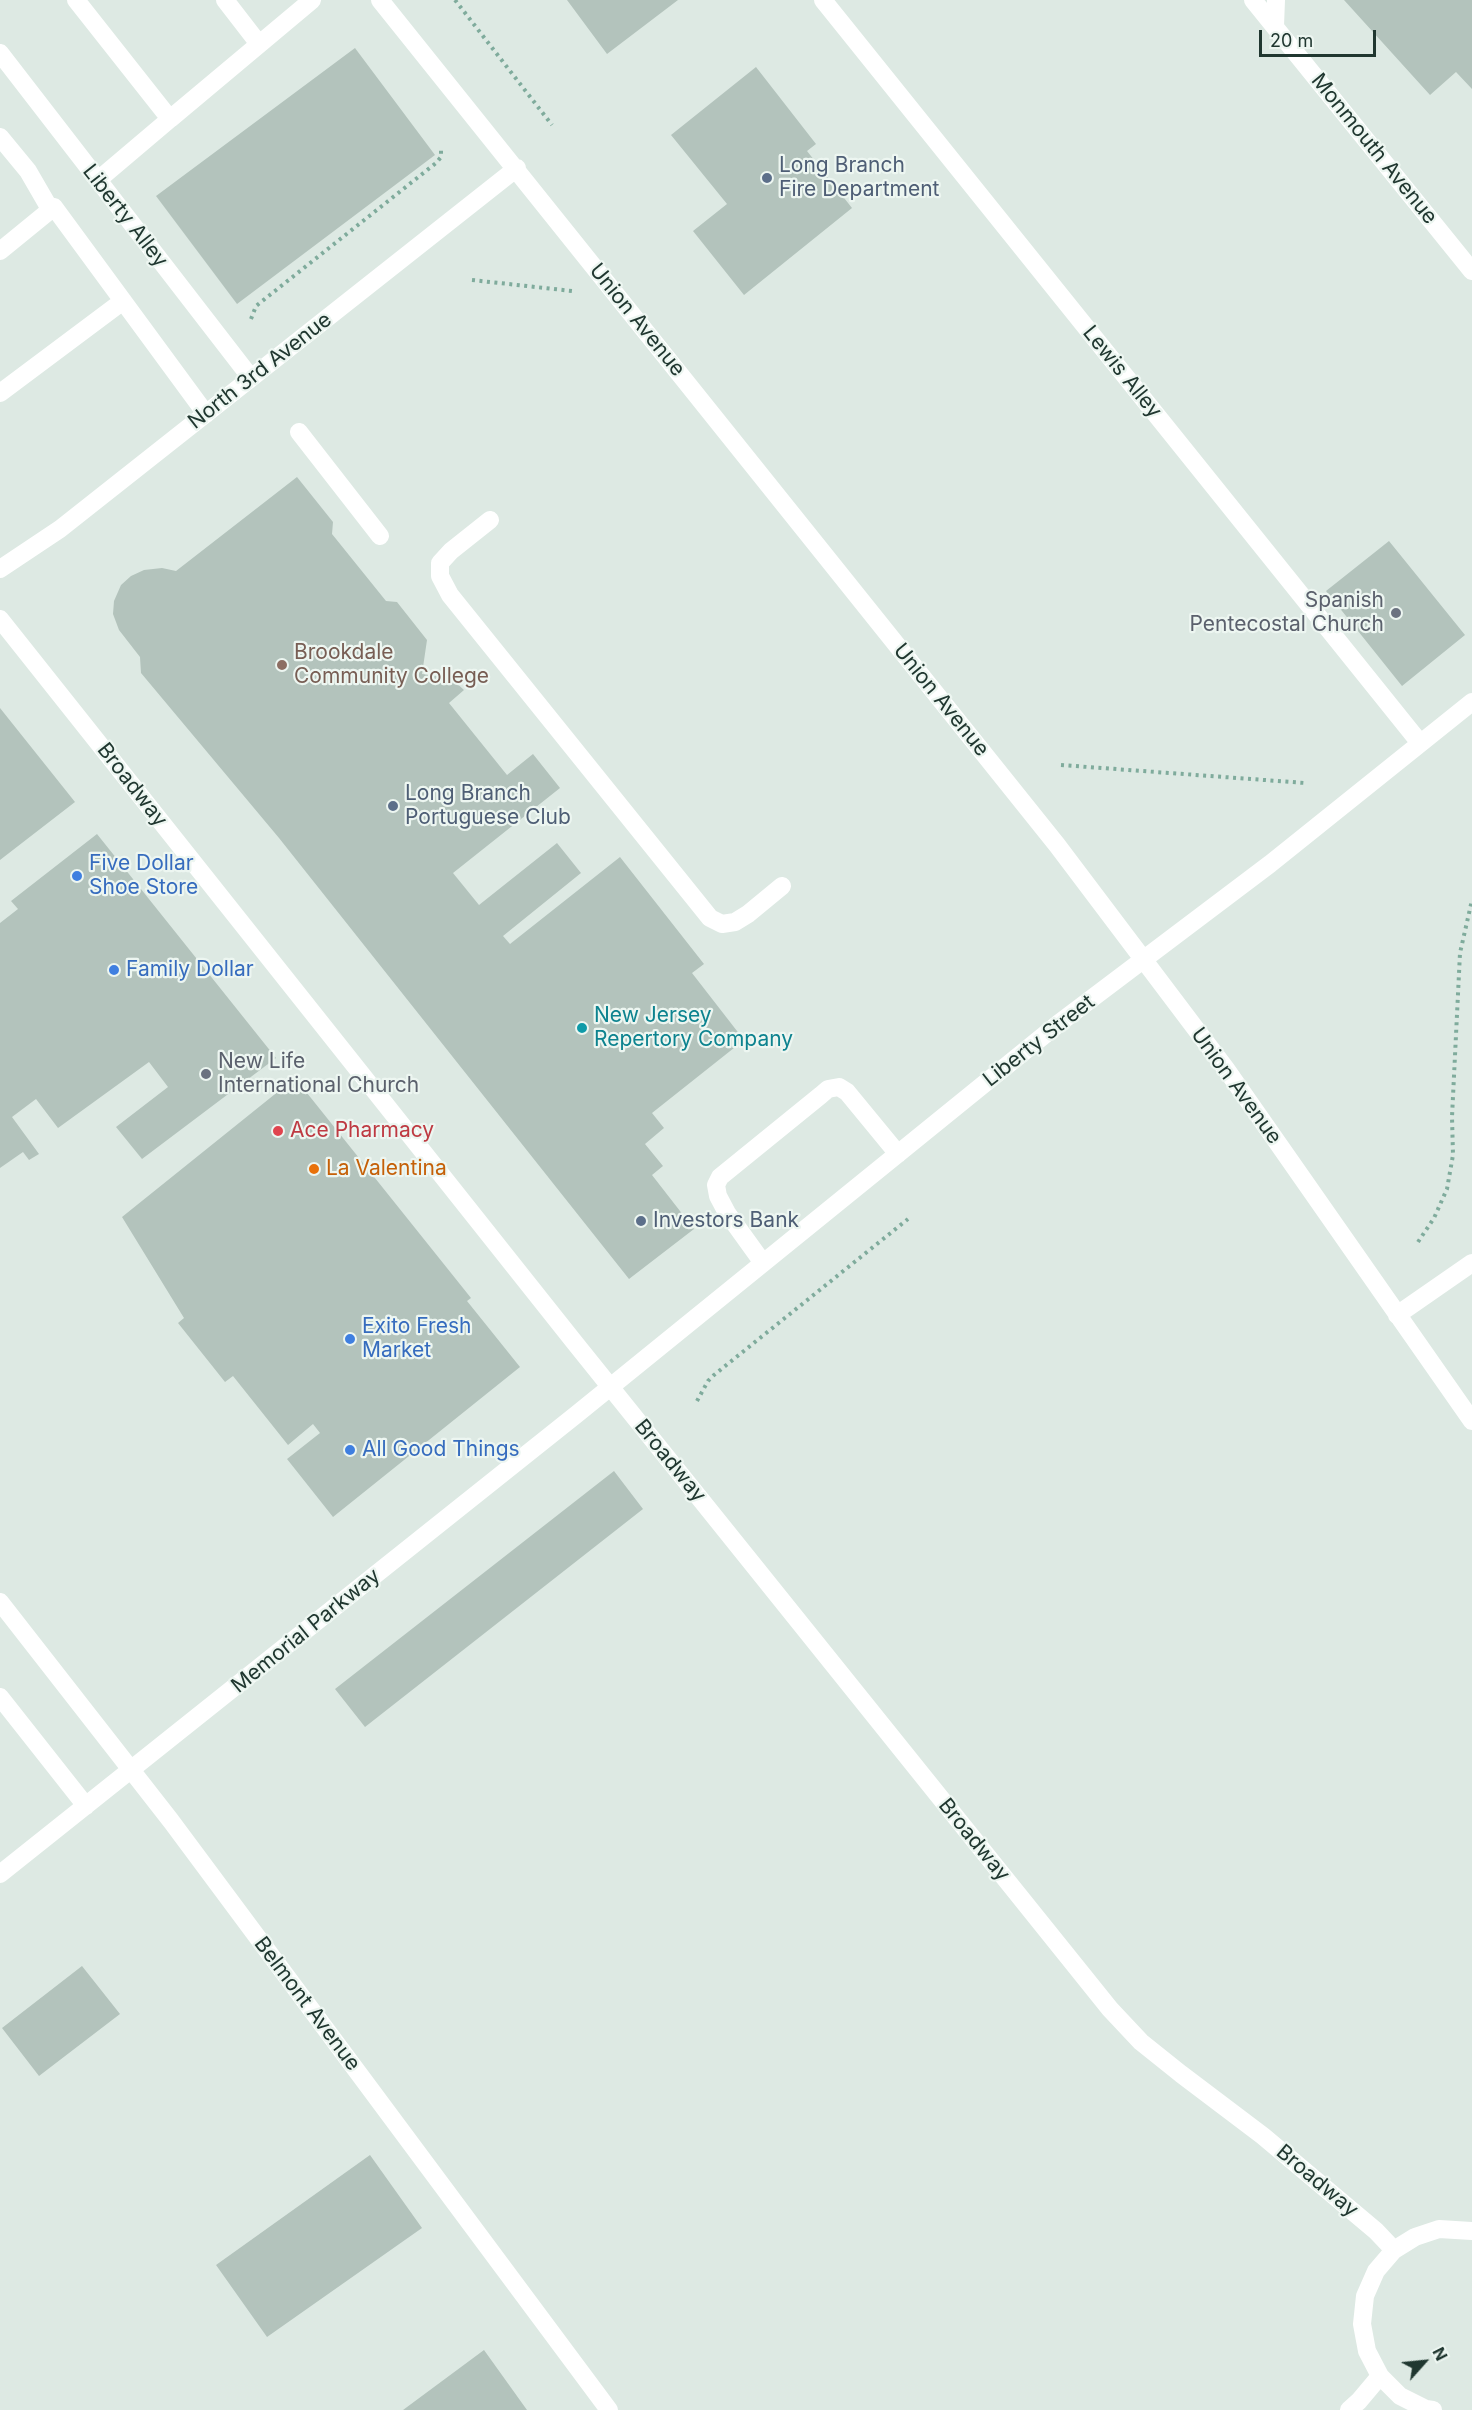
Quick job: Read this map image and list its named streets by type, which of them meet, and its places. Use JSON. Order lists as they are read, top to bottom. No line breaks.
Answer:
{"streets":{"street":["Monmouth Avenue","Liberty Alley","Union Avenue","North 3rd Avenue","Lewis Alley","Broadway","Liberty Street","Memorial Parkway","Belmont Avenue"]},"crossings":[["Liberty Alley","North 3rd Avenue"],["Union Avenue","North 3rd Avenue"],["Union Avenue","Liberty Street"],["Lewis Alley","Liberty Street"],["Broadway","Liberty Street"],["Broadway","Memorial Parkway"],["Liberty Street","Memorial Parkway"],["Memorial Parkway","Belmont Avenue"]],"places":["Long Branch Fire Department","Spanish Pentecostal Church","Brookdale Community College","Long Branch Portuguese Club","Five Dollar Shoe Store","Family Dollar","New Jersey Repertory Company","New Life International Church","Ace Pharmacy","La Valentina","Investors Bank","Exito Fresh Market","All Good Things"],"scale_bar":"20 m","north":"top right"}
